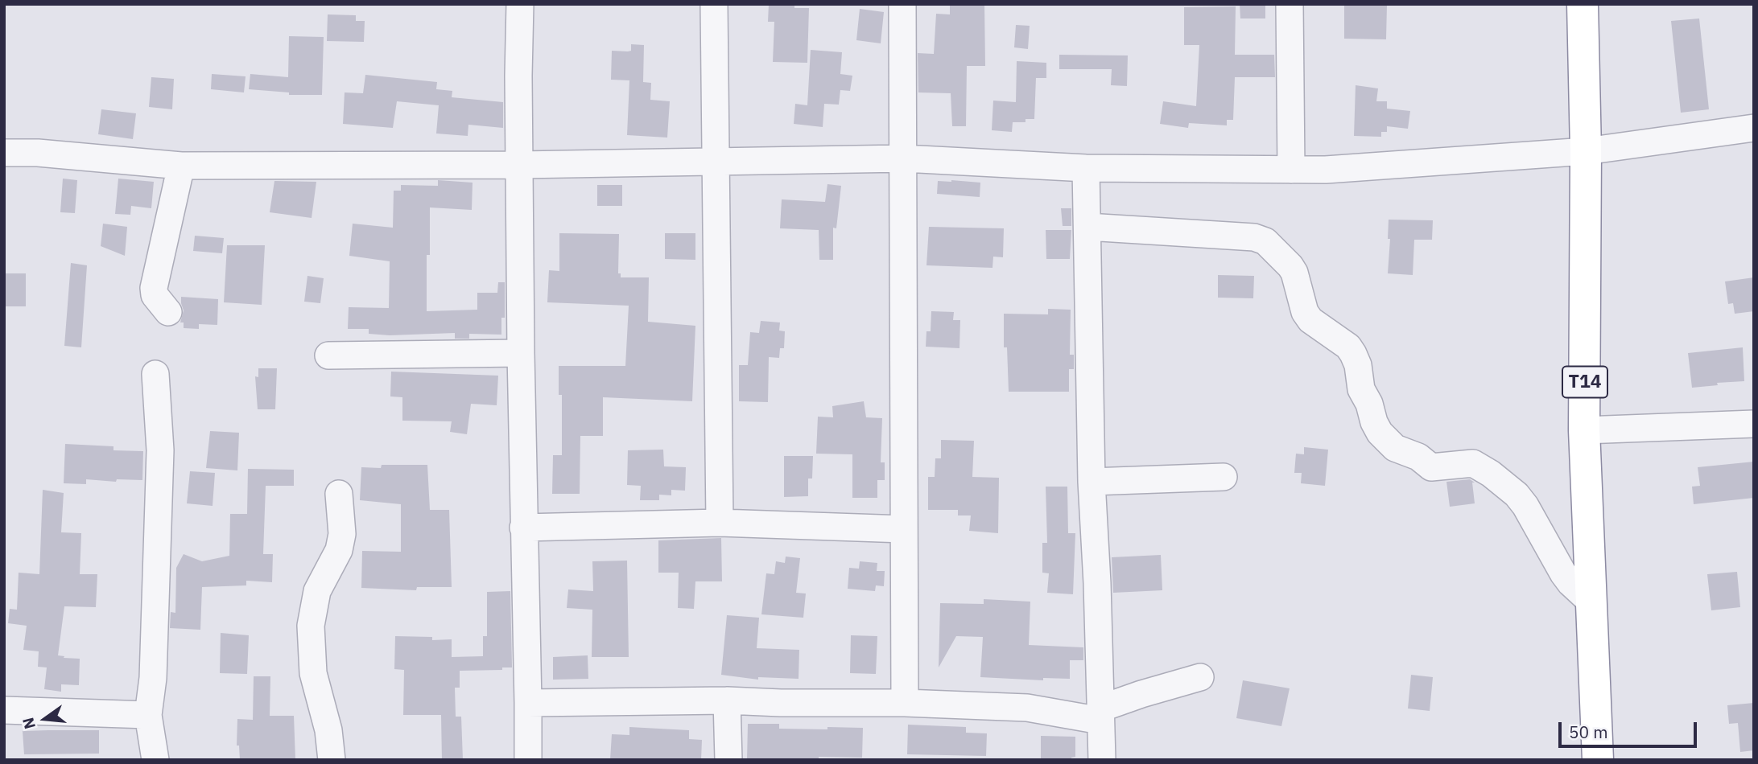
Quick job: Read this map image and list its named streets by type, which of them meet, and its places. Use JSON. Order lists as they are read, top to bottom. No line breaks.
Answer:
{"streets":{"highway":["T14"]},"scale_bar":"50 m","north":"left"}
